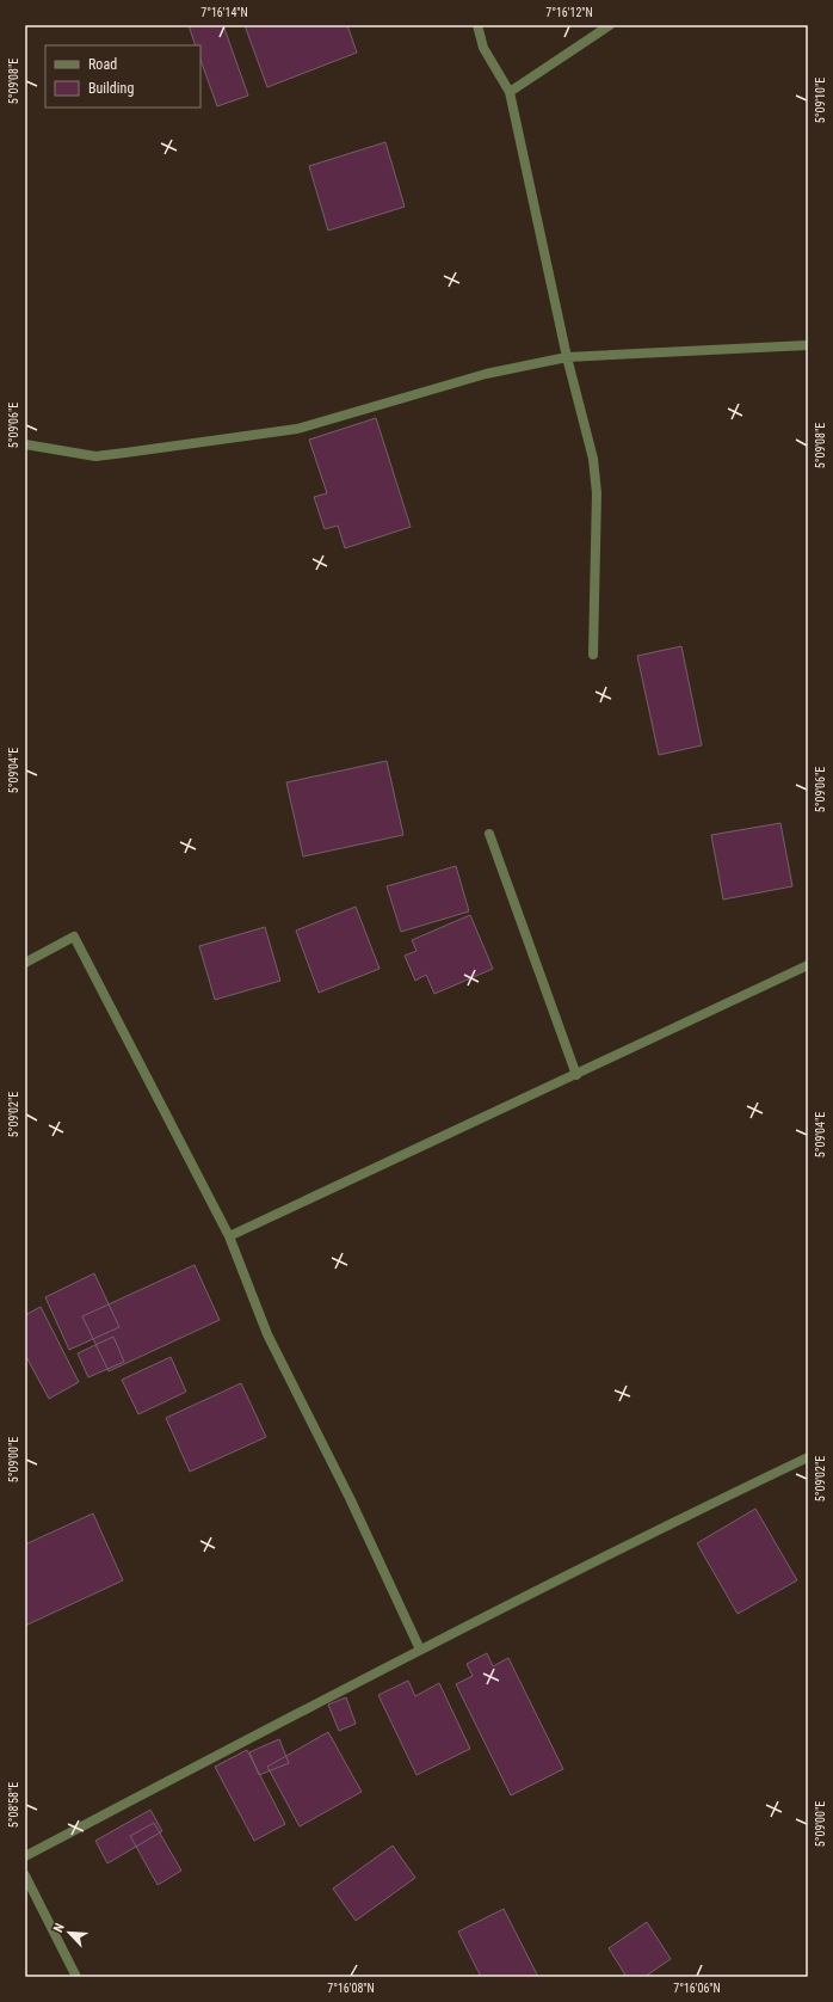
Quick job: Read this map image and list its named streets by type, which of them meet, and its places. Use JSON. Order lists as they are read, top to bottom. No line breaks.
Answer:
{"legend":["Road","Building"],"north":"top left","coordinates":["7°16'14\"N","7°16'12\"N","5°09'08\"E","5°09'10\"E","5°09'06\"E","5°09'04\"E","5°09'02\"E","5°09'00\"E","5°08'58\"E","7°16'08\"N","7°16'06\"N"]}
